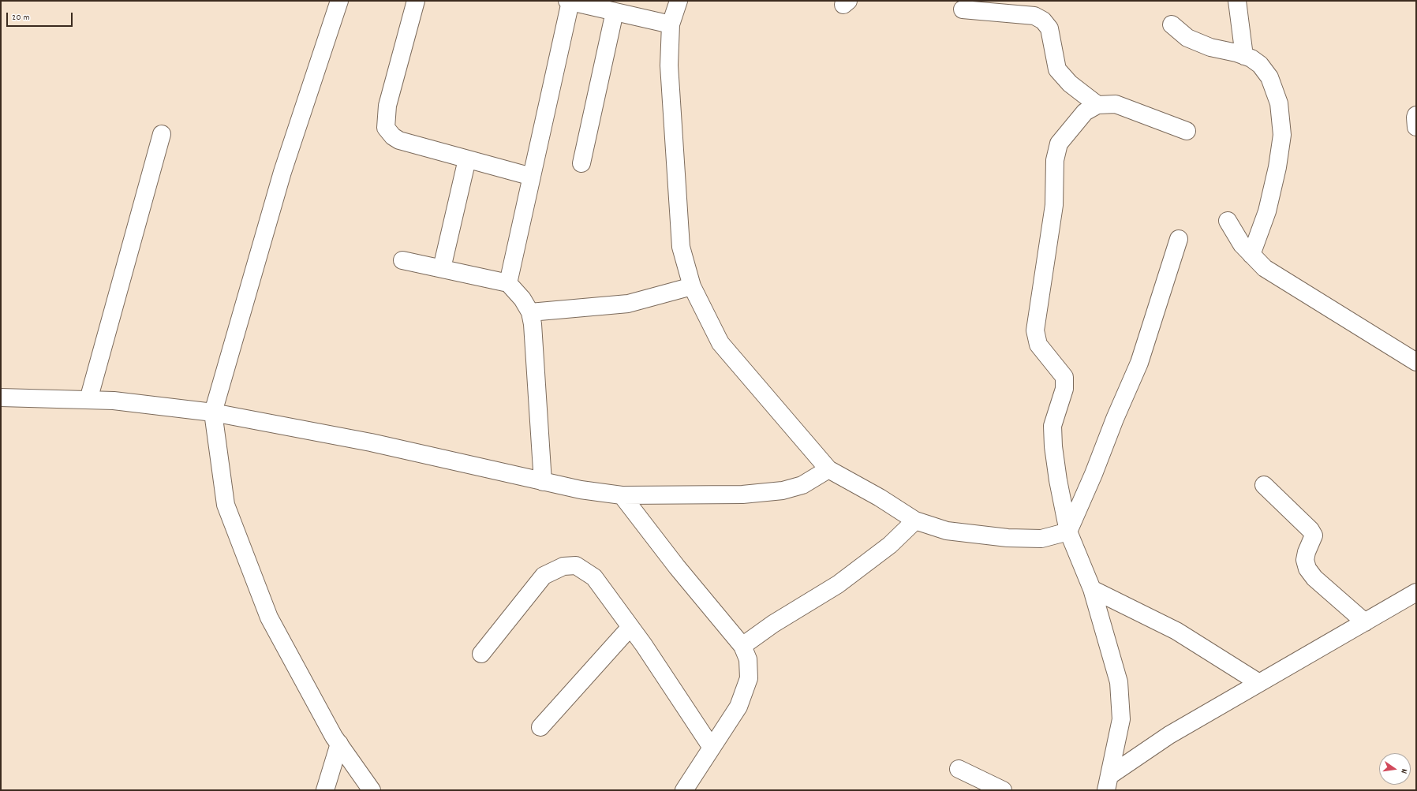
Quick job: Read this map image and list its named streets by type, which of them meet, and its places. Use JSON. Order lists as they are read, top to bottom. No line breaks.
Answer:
{"scale_bar":"20 m","north":"right"}
